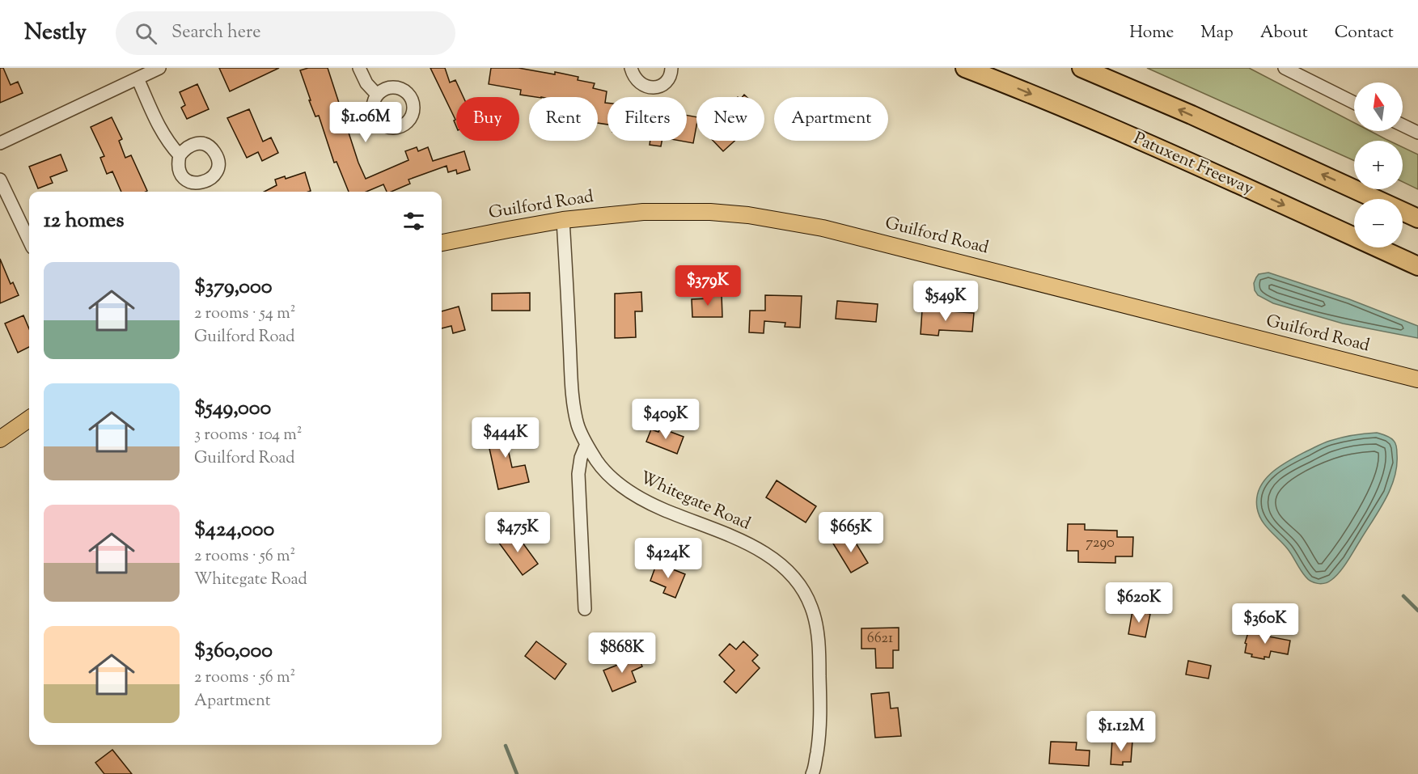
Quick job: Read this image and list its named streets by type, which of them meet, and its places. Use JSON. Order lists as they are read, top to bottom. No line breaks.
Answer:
{"streets":{"highway":["Patuxent Freeway"],"main road":["Guilford Road"],"street":["Whitegate Road"]},"crossings":[["Guilford Road","Whitegate Road"]],"house_numbers":["7290","6621"],"north":"top","page":{"header":"Nestly","search":"Search here","nav":["Home","Map","About","Contact"],"map_buttons":["+","−"],"chip":["Buy","Rent","Filters","New","Apartment"],"price":["$1.06M","$379K","$549K","$409K","$444K","$475K","$665K","$424K","$620K","$360K","$868K","$1.12M"],"heading":"12 homes","list":[{"name":"$379,000","note":"2 rooms · 54 m² · Guilford Road"},{"name":"$549,000","note":"3 rooms · 104 m² · Guilford Road"},{"name":"$424,000","note":"2 rooms · 56 m² · Whitegate Road"},{"name":"$360,000","note":"2 rooms · 56 m² · Apartment"}]}}
